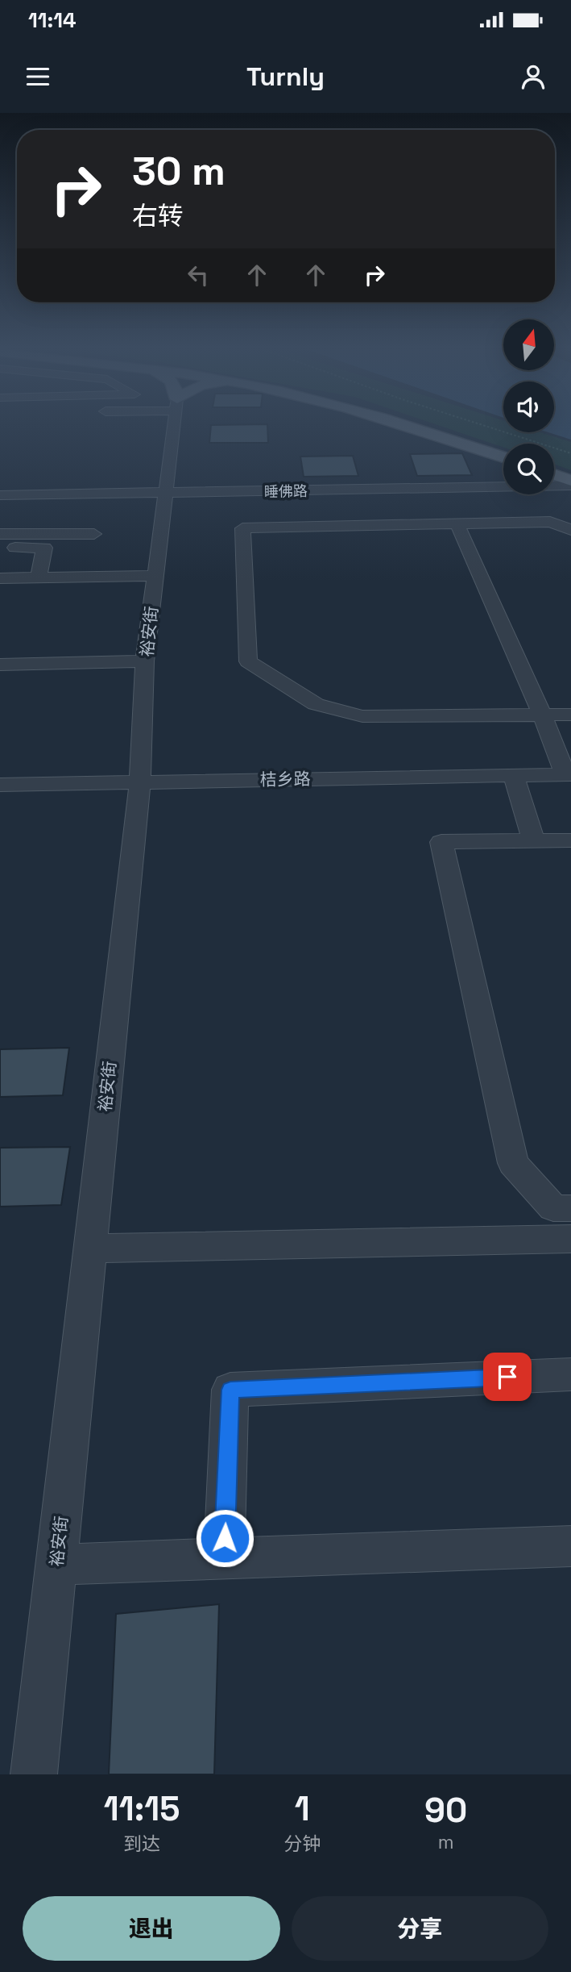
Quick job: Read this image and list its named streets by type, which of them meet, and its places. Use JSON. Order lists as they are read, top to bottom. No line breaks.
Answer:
{"streets":{"street":["睡佛路","裕安街","桔乡路"]},"crossings":[["睡佛路","裕安街"],["裕安街","桔乡路"]],"north":"top","page":{"status":"11:14","header":"Turnly","turn":["30 m","右转"],"eta":["11:15","到达","1","分钟","90","m"],"buttons":["退出","分享"]}}
